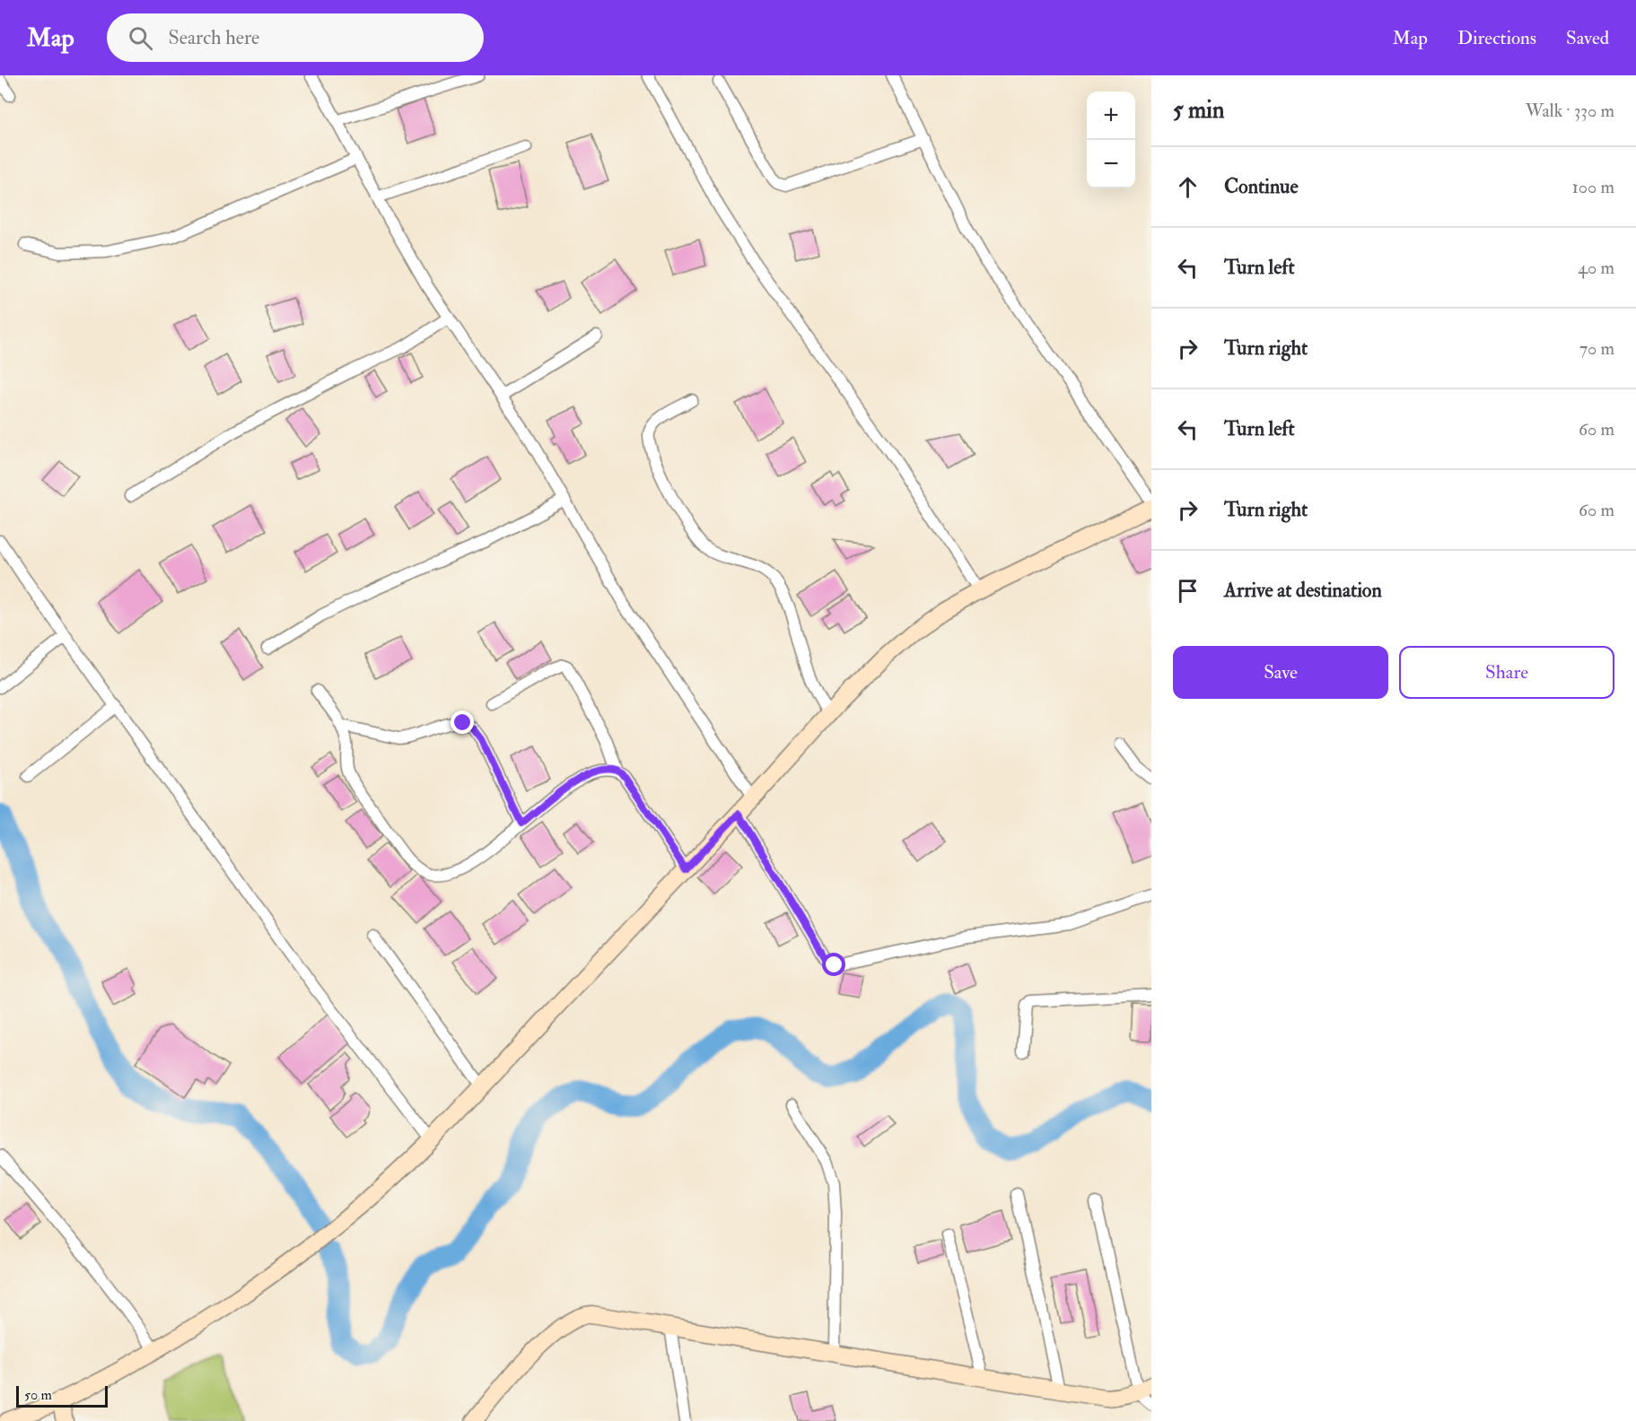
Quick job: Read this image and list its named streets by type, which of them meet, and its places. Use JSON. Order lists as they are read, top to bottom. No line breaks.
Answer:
{"scale_bar":"50 m","page":{"header":"Map","search":"Search here","nav":["Map","Directions","Saved"],"heading":["5 min","Walk · 330 m"],"map_buttons":["+","−"],"list":[["Continue","100 m"],["Turn left","40 m"],["Turn right","70 m"],["Turn left","60 m"],["Turn right","60 m"],"Arrive at destination"],"buttons":["Save","Share"],"scale":"50 m"}}
